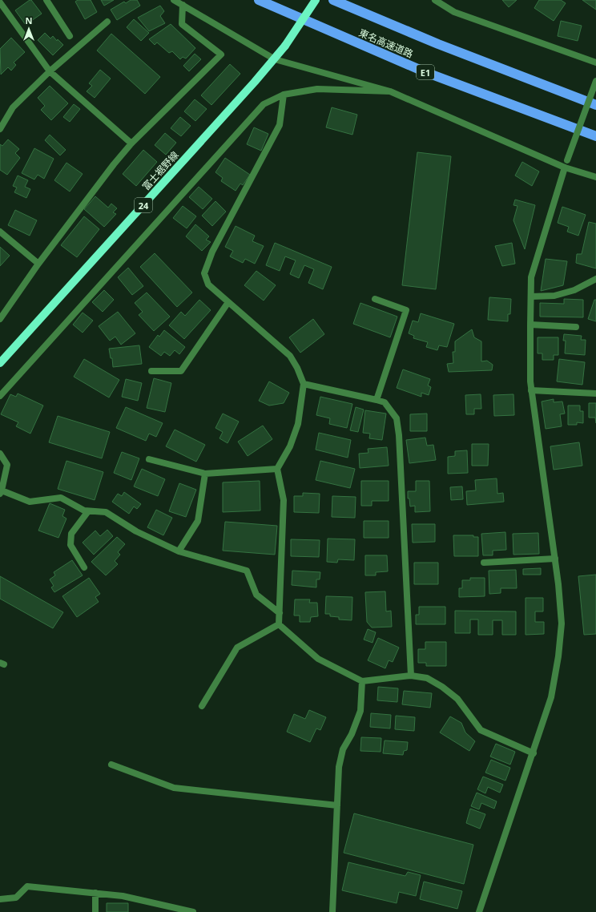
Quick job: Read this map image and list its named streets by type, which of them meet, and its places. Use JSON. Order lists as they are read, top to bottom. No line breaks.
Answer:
{"streets":{"highway":["東名高速道路","E1"],"main road":["富士裾野線","24"]},"north":"top"}
